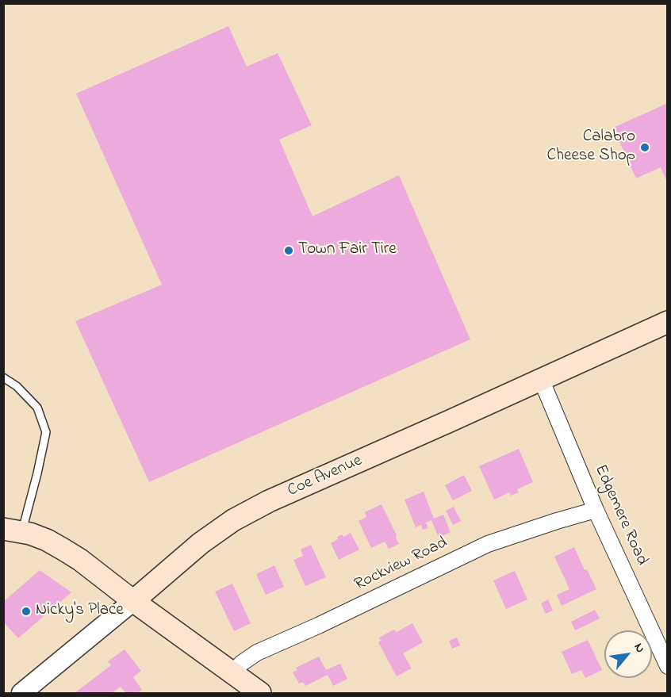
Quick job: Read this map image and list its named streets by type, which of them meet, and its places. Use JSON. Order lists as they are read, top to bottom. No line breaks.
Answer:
{"streets":{"main road":["Coe Avenue"],"street":["Edgemere Road","Rockview Road"]},"crossings":[["Coe Avenue","Edgemere Road"],["Edgemere Road","Rockview Road"]],"places":["Calabro Cheese Shop","Town Fair Tire","Nicky's Place"],"north":"top right"}
